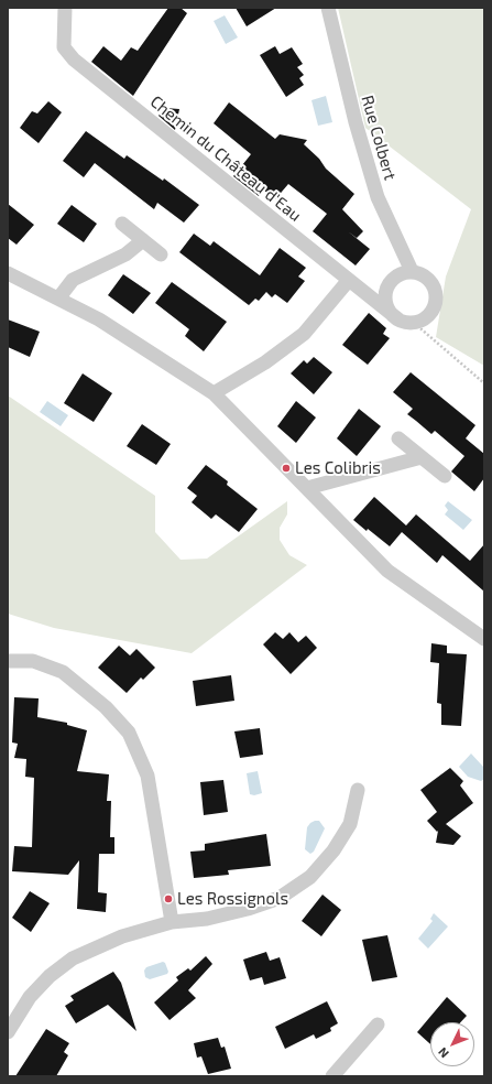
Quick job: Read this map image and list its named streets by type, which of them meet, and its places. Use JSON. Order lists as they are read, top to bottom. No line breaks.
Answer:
{"streets":{"street":["Rue Colbert","Chemin du Château d'Eau"]},"crossings":[["Rue Colbert","Chemin du Château d'Eau"]],"places":["Les Colibris","Les Rossignols"],"north":"bottom left"}
